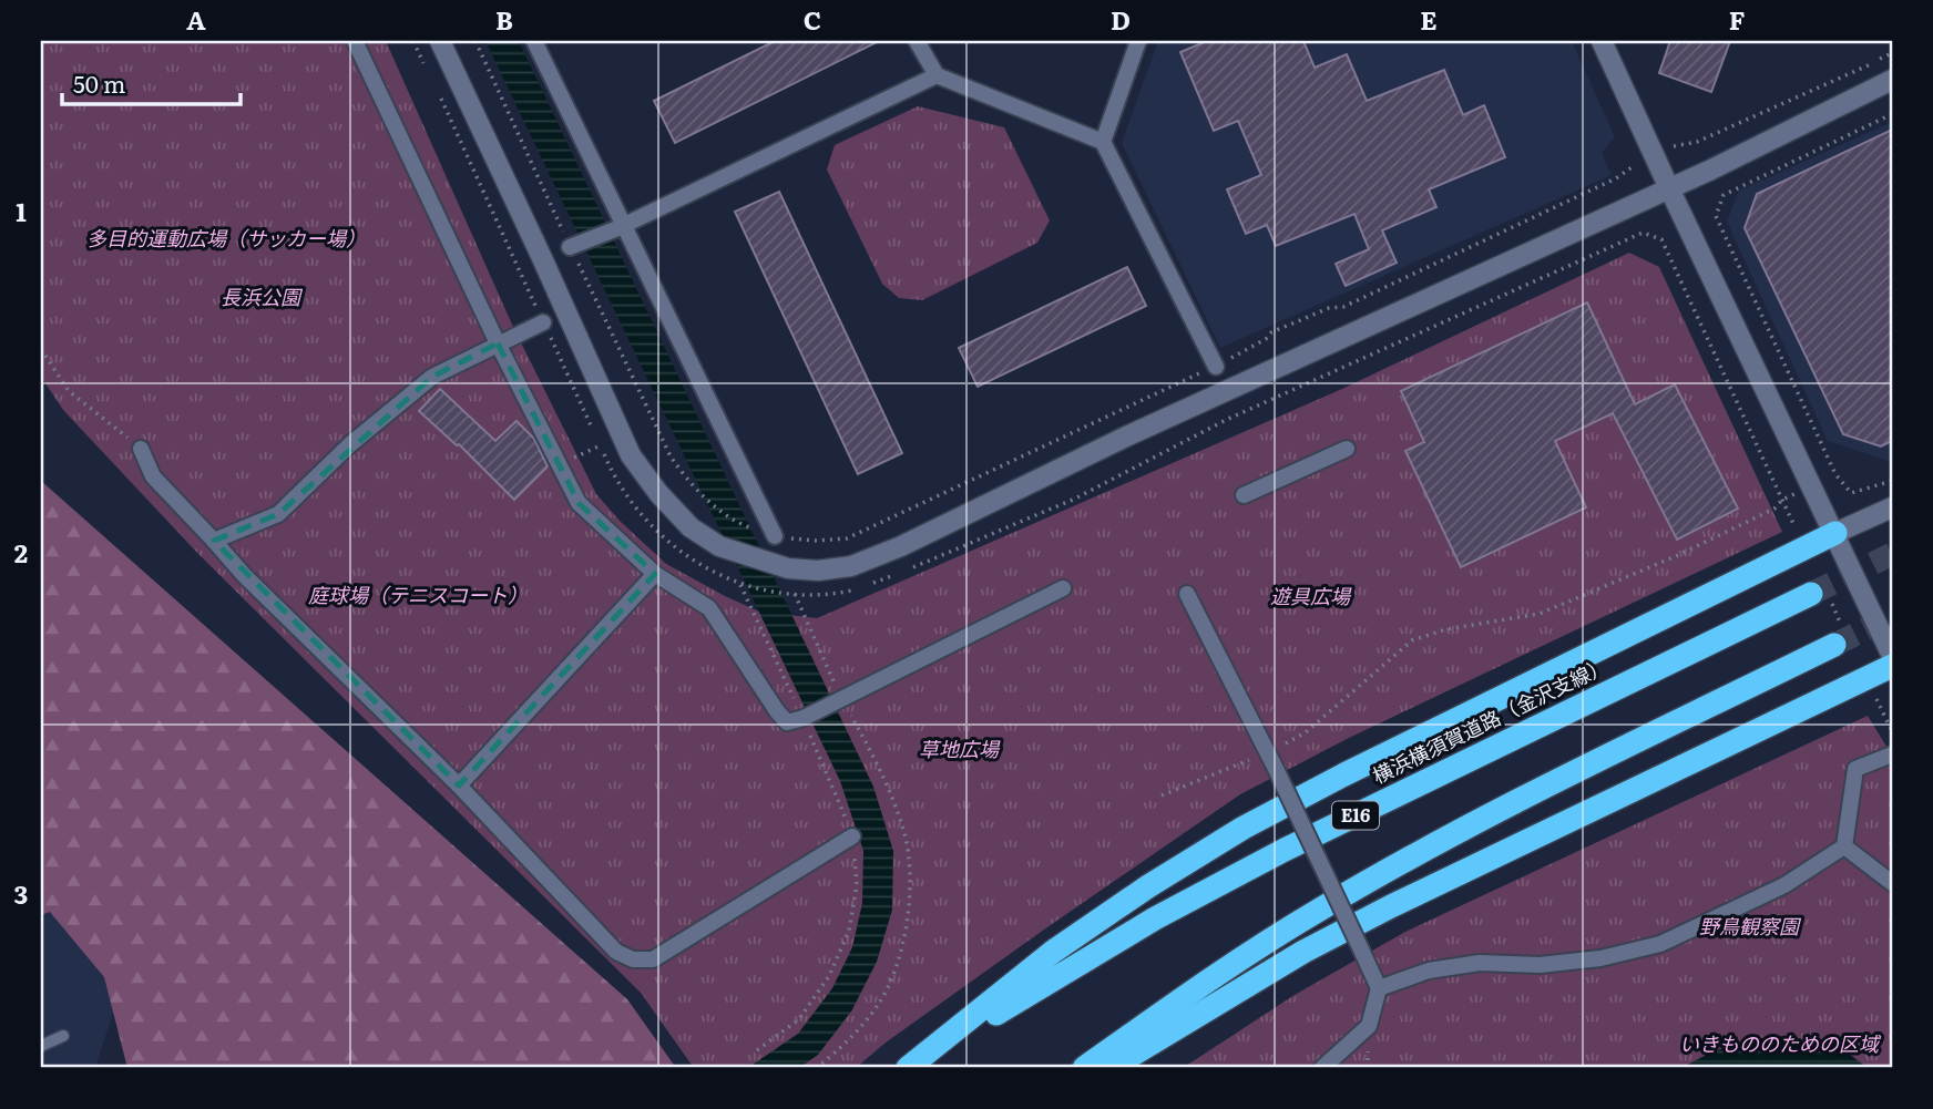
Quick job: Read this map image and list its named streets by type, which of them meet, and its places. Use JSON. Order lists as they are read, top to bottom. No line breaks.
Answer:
{"streets":{"highway":["横浜横須賀道路（金沢支線）","E16"]},"parks":["多目的運動広場（サッカー場）","長浜公園","庭球場（テニスコート）","遊具広場","草地広場","野鳥観察園","いきもののための区域"],"scale_bar":"50 m","grid":{"columns":["A","B","C","D","E","F"],"rows":["1","2","3"]}}
